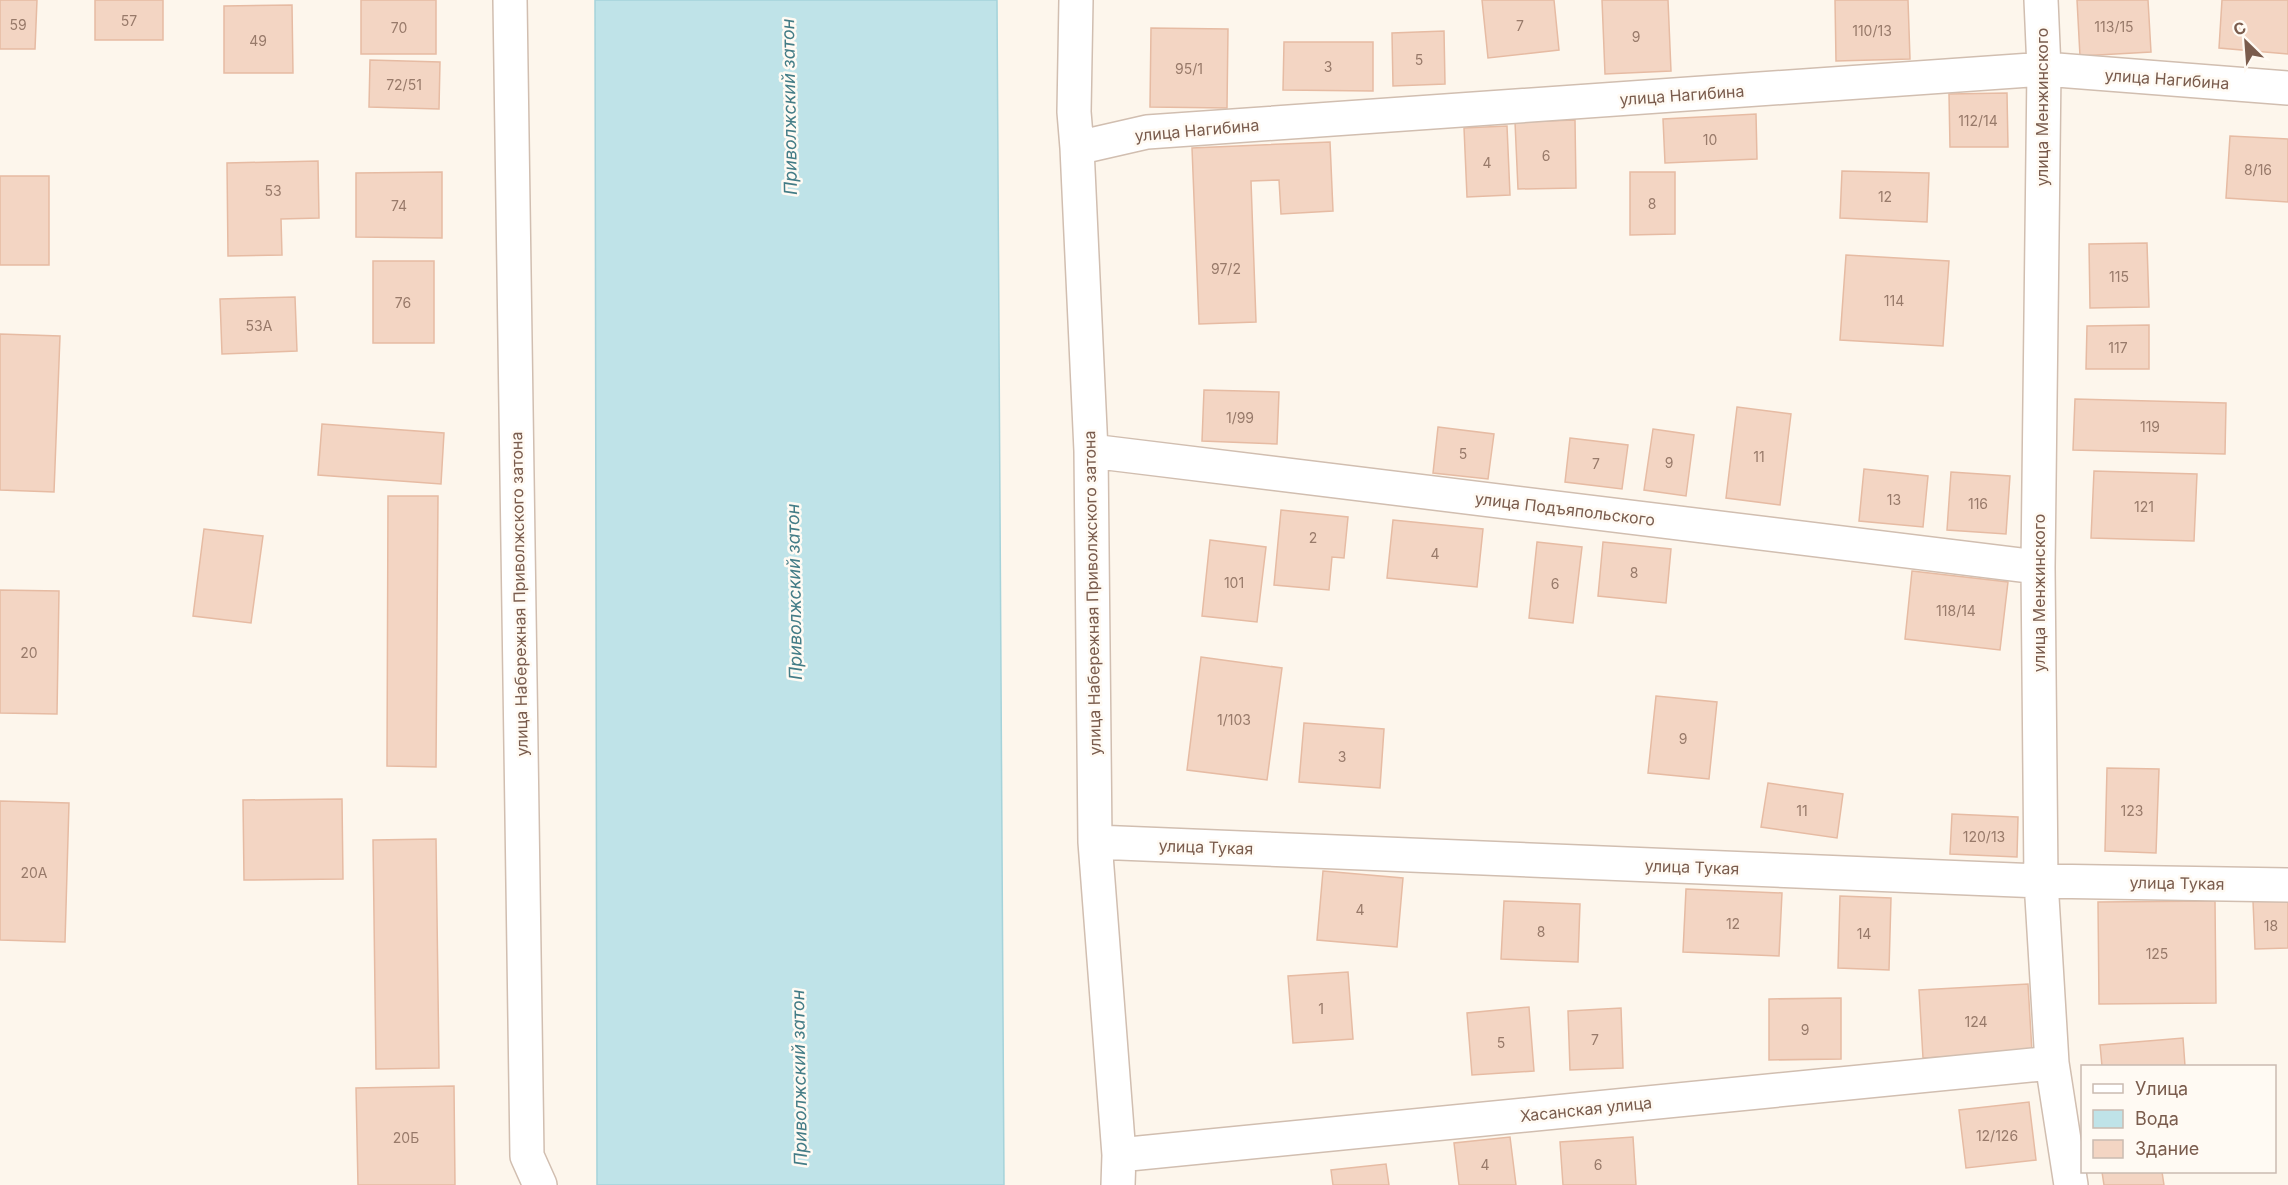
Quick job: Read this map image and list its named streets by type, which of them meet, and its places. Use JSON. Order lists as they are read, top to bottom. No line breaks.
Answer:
{"streets":{"street":["улица Нагибина","улица Менжинского","улица Подъяпольского","улица Набережная Приволжского затона","улица Тукая","Хасанская улица"]},"crossings":[["улица Нагибина","улица Менжинского"],["улица Нагибина","улица Набережная Приволжского затона"],["улица Менжинского","улица Подъяпольского"],["улица Менжинского","улица Тукая"],["улица Менжинского","Хасанская улица"],["улица Подъяпольского","улица Набережная Приволжского затона"],["улица Набережная Приволжского затона","улица Тукая"],["улица Набережная Приволжского затона","Хасанская улица"]],"water":["Приволжский затон"],"house_numbers":["57","59","7","113/15","70","110/13","9","49","5","3","95/1","72/51","112/14","10","6","4","8/16","53","12","8","74","97/2","115","114","76","53А","117","1/99","119","5","11","9","7","13","116","121","2","4","8","101","6","118/14","20","1/103","9","3","11","123","120/13","20А","4","12","18","8","14","125","1","124","9","7","5","12/126","20Б","4","6"],"legend":["Улица","Вода","Здание"],"north":"top left"}
